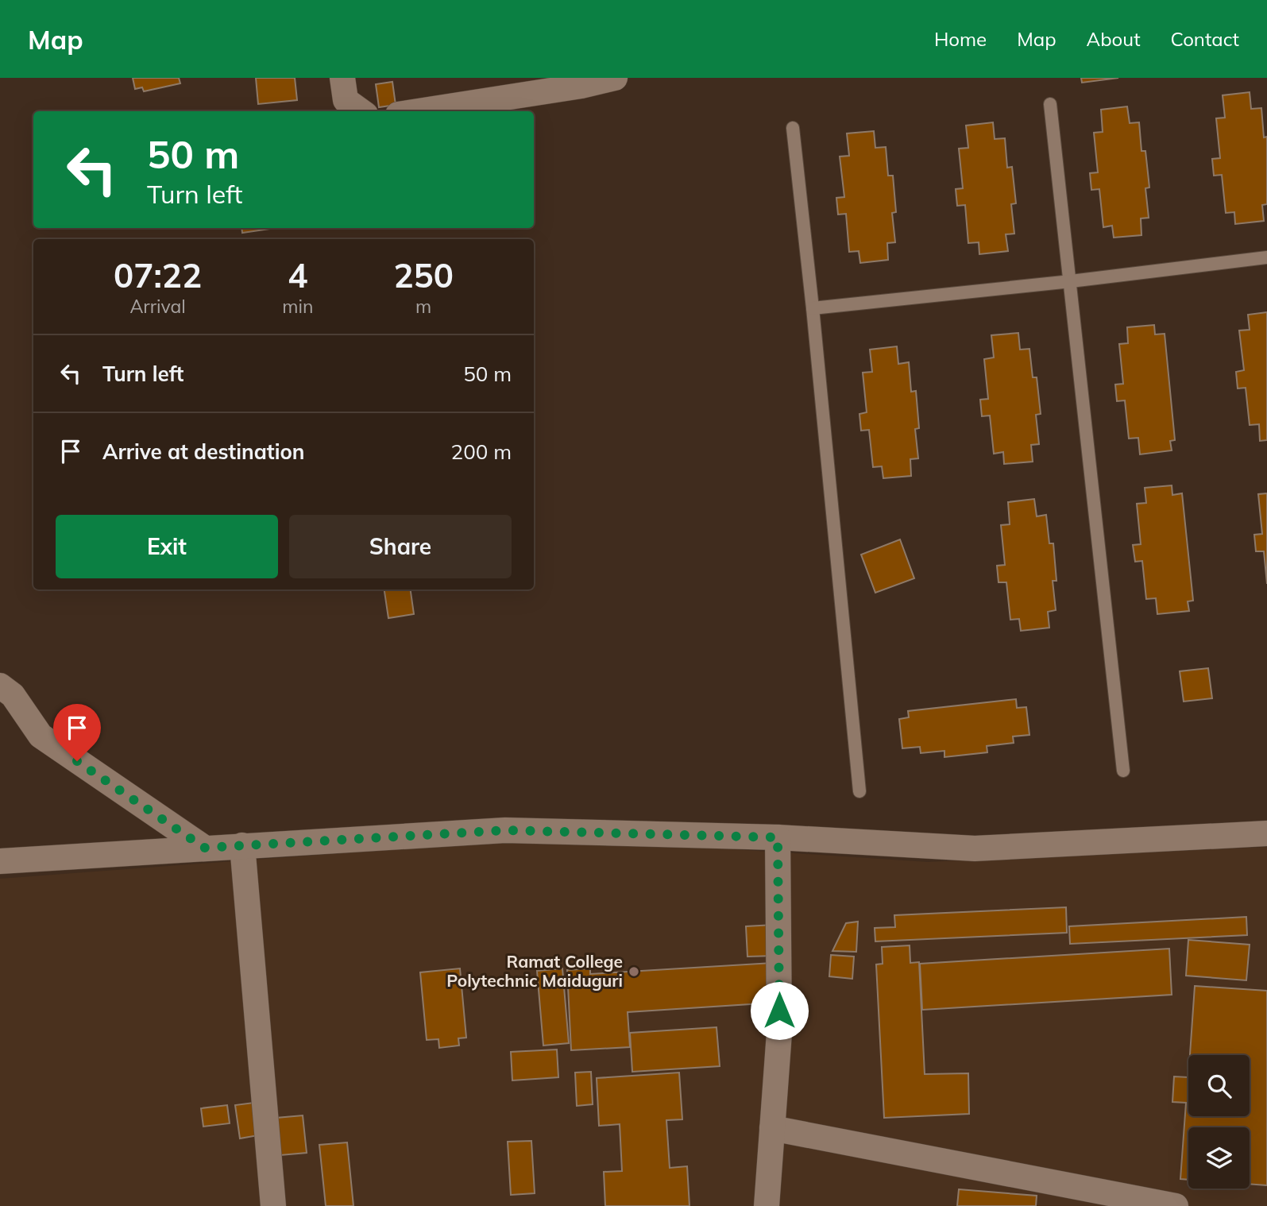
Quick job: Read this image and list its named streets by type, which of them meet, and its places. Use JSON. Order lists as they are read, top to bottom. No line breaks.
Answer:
{"places":["Ramat College Polytechnic Maiduguri"],"page":{"header":"Map","nav":["Home","Map","About","Contact"],"turn":["50 m","Turn left"],"eta":["07:22","Arrival","4","min","250","m"],"list":[{"name":"Turn left","value":"50 m"},{"name":"Arrive at destination","value":"200 m"}],"buttons":["Exit","Share"]}}
